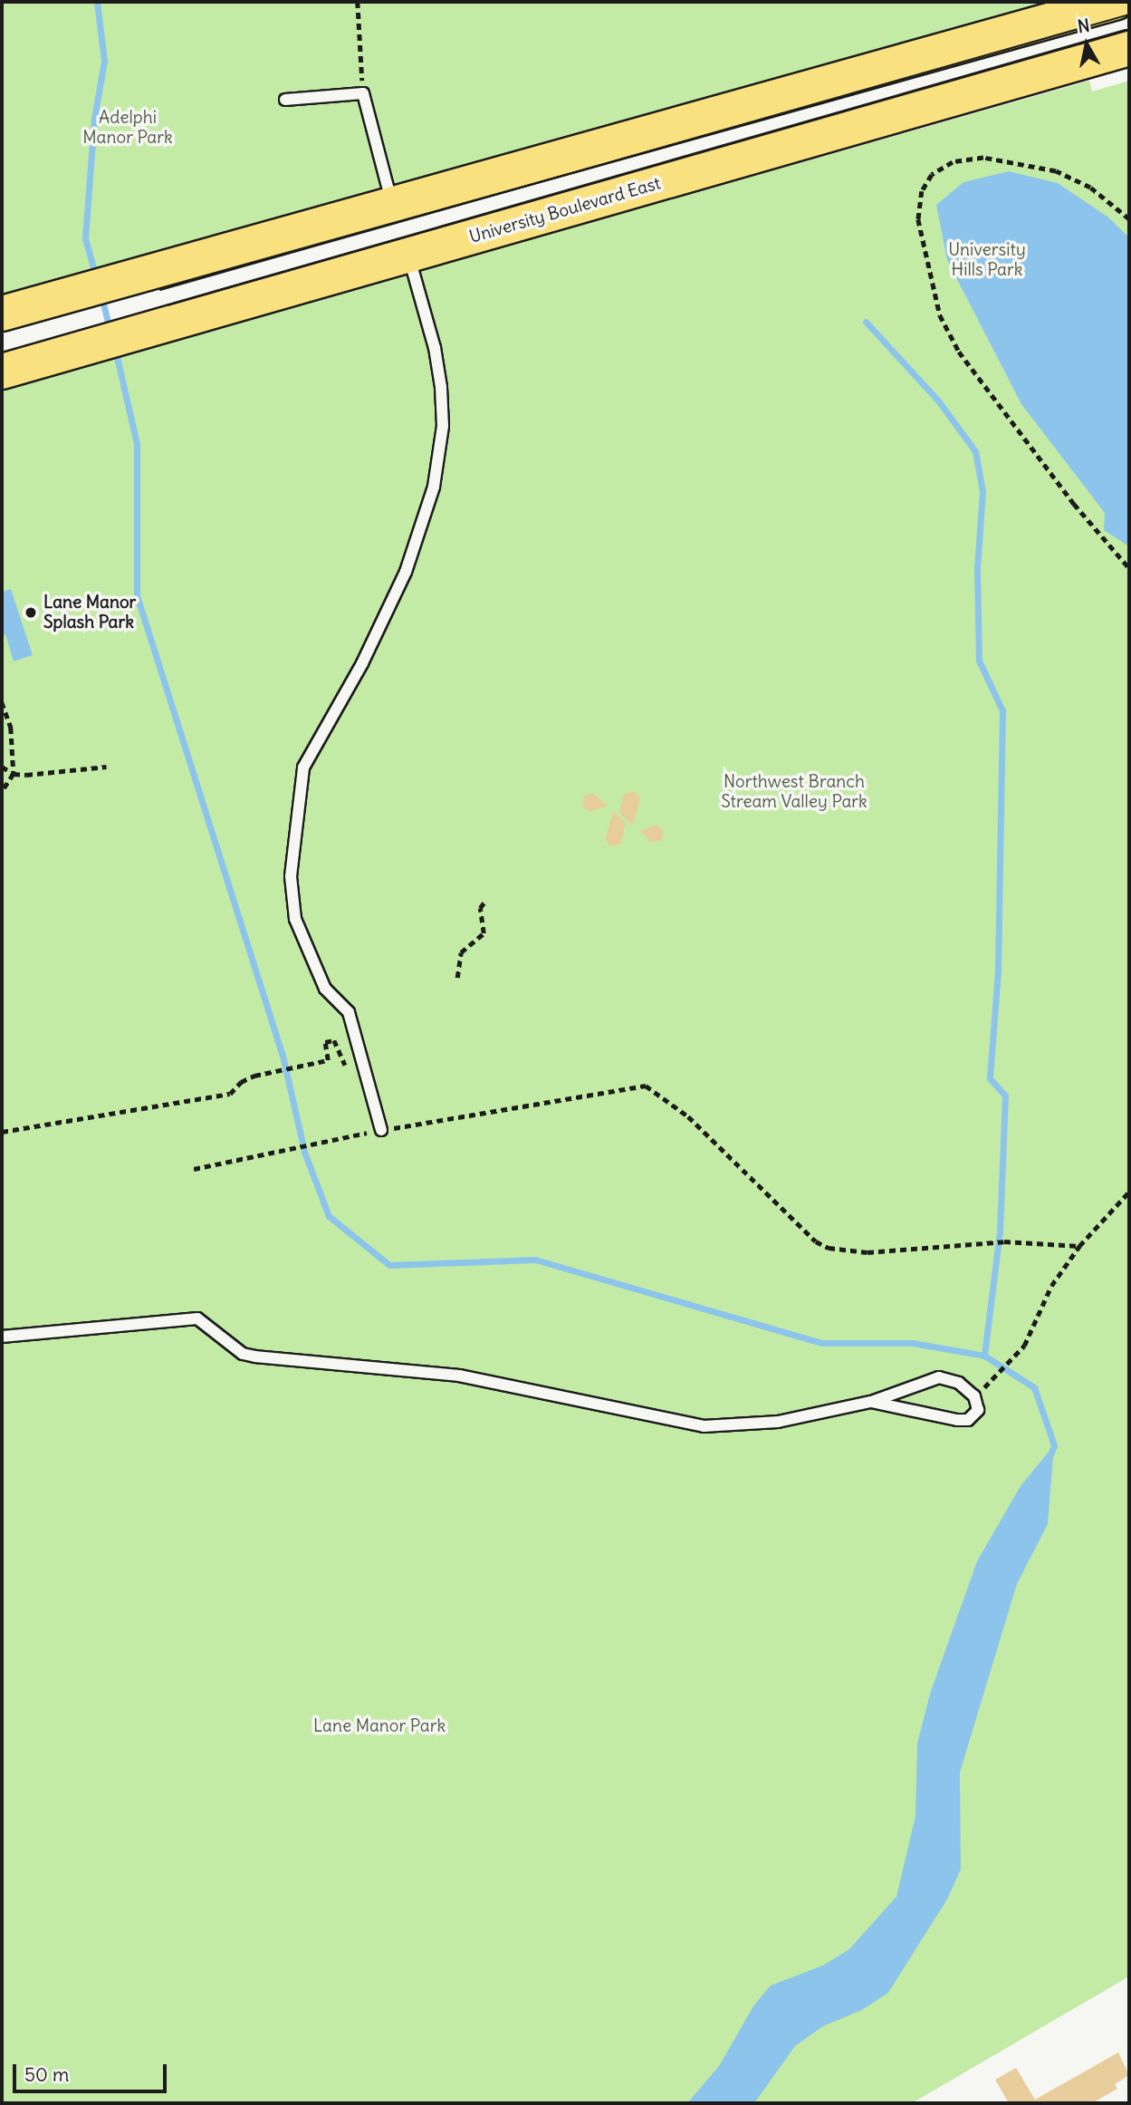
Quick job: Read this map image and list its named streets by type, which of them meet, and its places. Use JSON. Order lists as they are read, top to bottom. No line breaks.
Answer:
{"streets":{"main road":["University Boulevard East"]},"parks":["Adelphi Manor Park","University Hills Park","Northwest Branch Stream Valley Park","Lane Manor Park"],"places":["Lane Manor Splash Park"],"scale_bar":"50 m","north":"top"}
